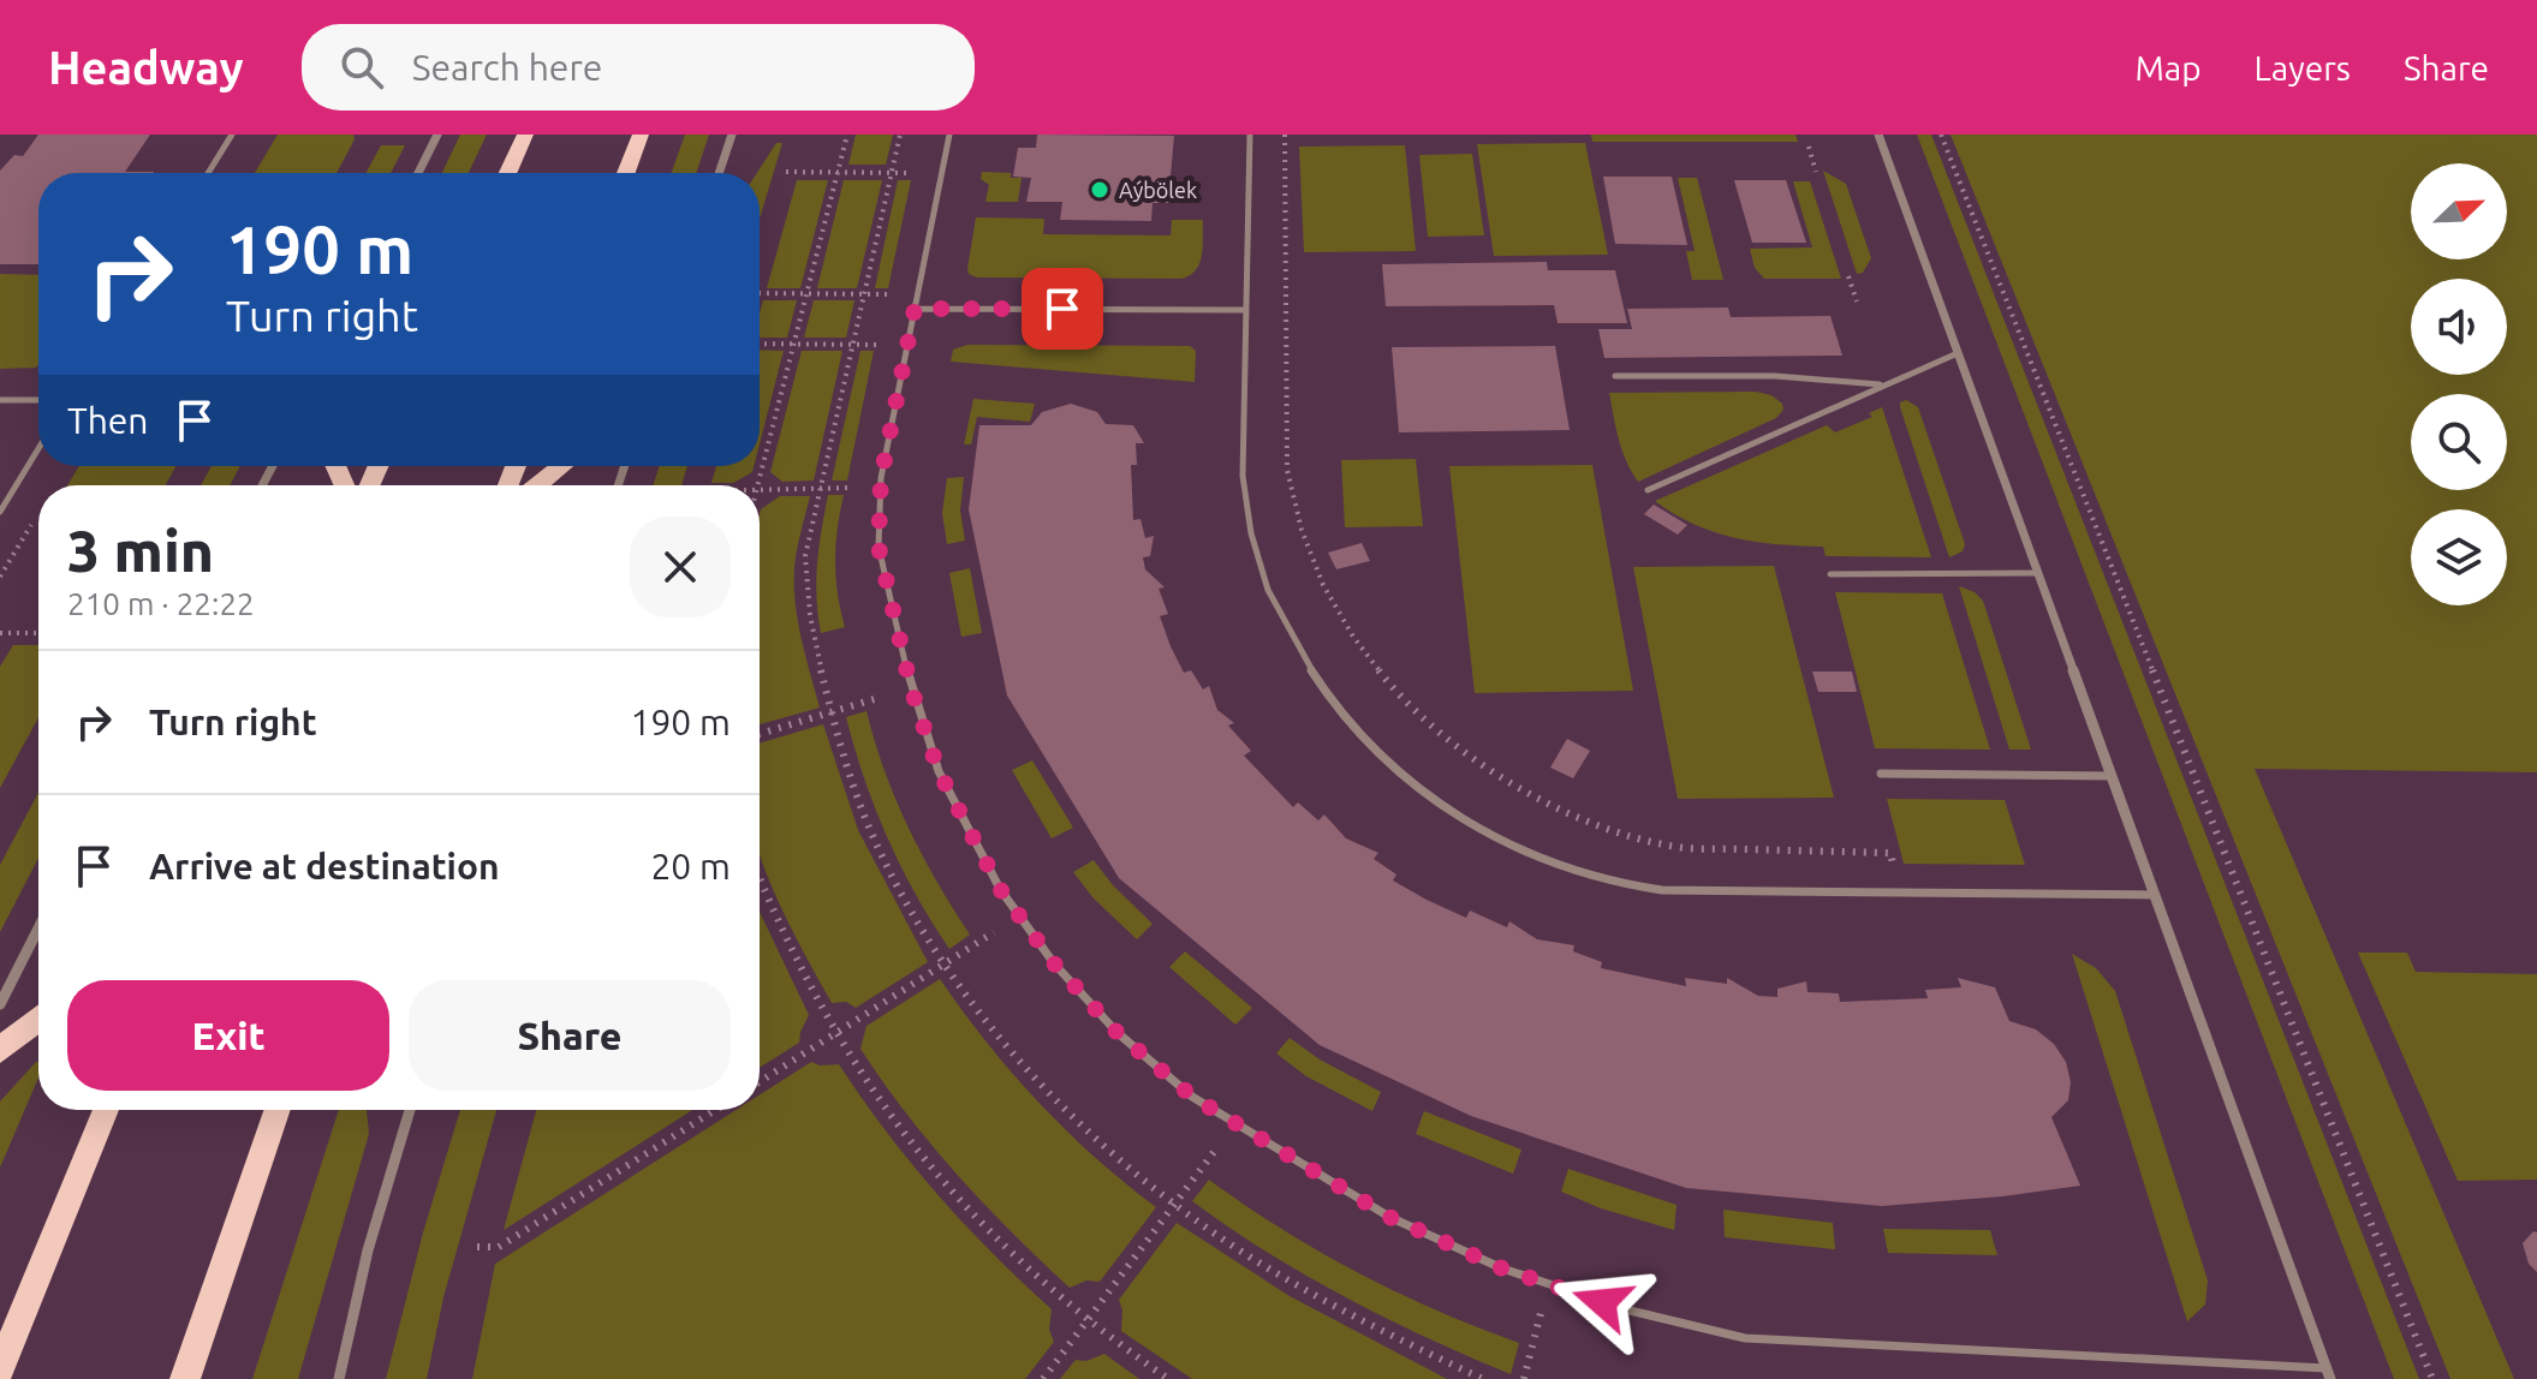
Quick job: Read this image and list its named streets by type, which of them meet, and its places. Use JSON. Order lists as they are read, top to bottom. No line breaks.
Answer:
{"places":["Aýbölek"],"north":"top right","page":{"header":"Headway","search":"Search here","nav":["Map","Layers","Share"],"turn":["190 m","Turn right"],"then":"Then","heading":["3 min","210 m · 22:22"],"list":[{"name":"Turn right","value":"190 m"},{"name":"Arrive at destination","value":"20 m"}],"buttons":["Exit","Share"]}}
